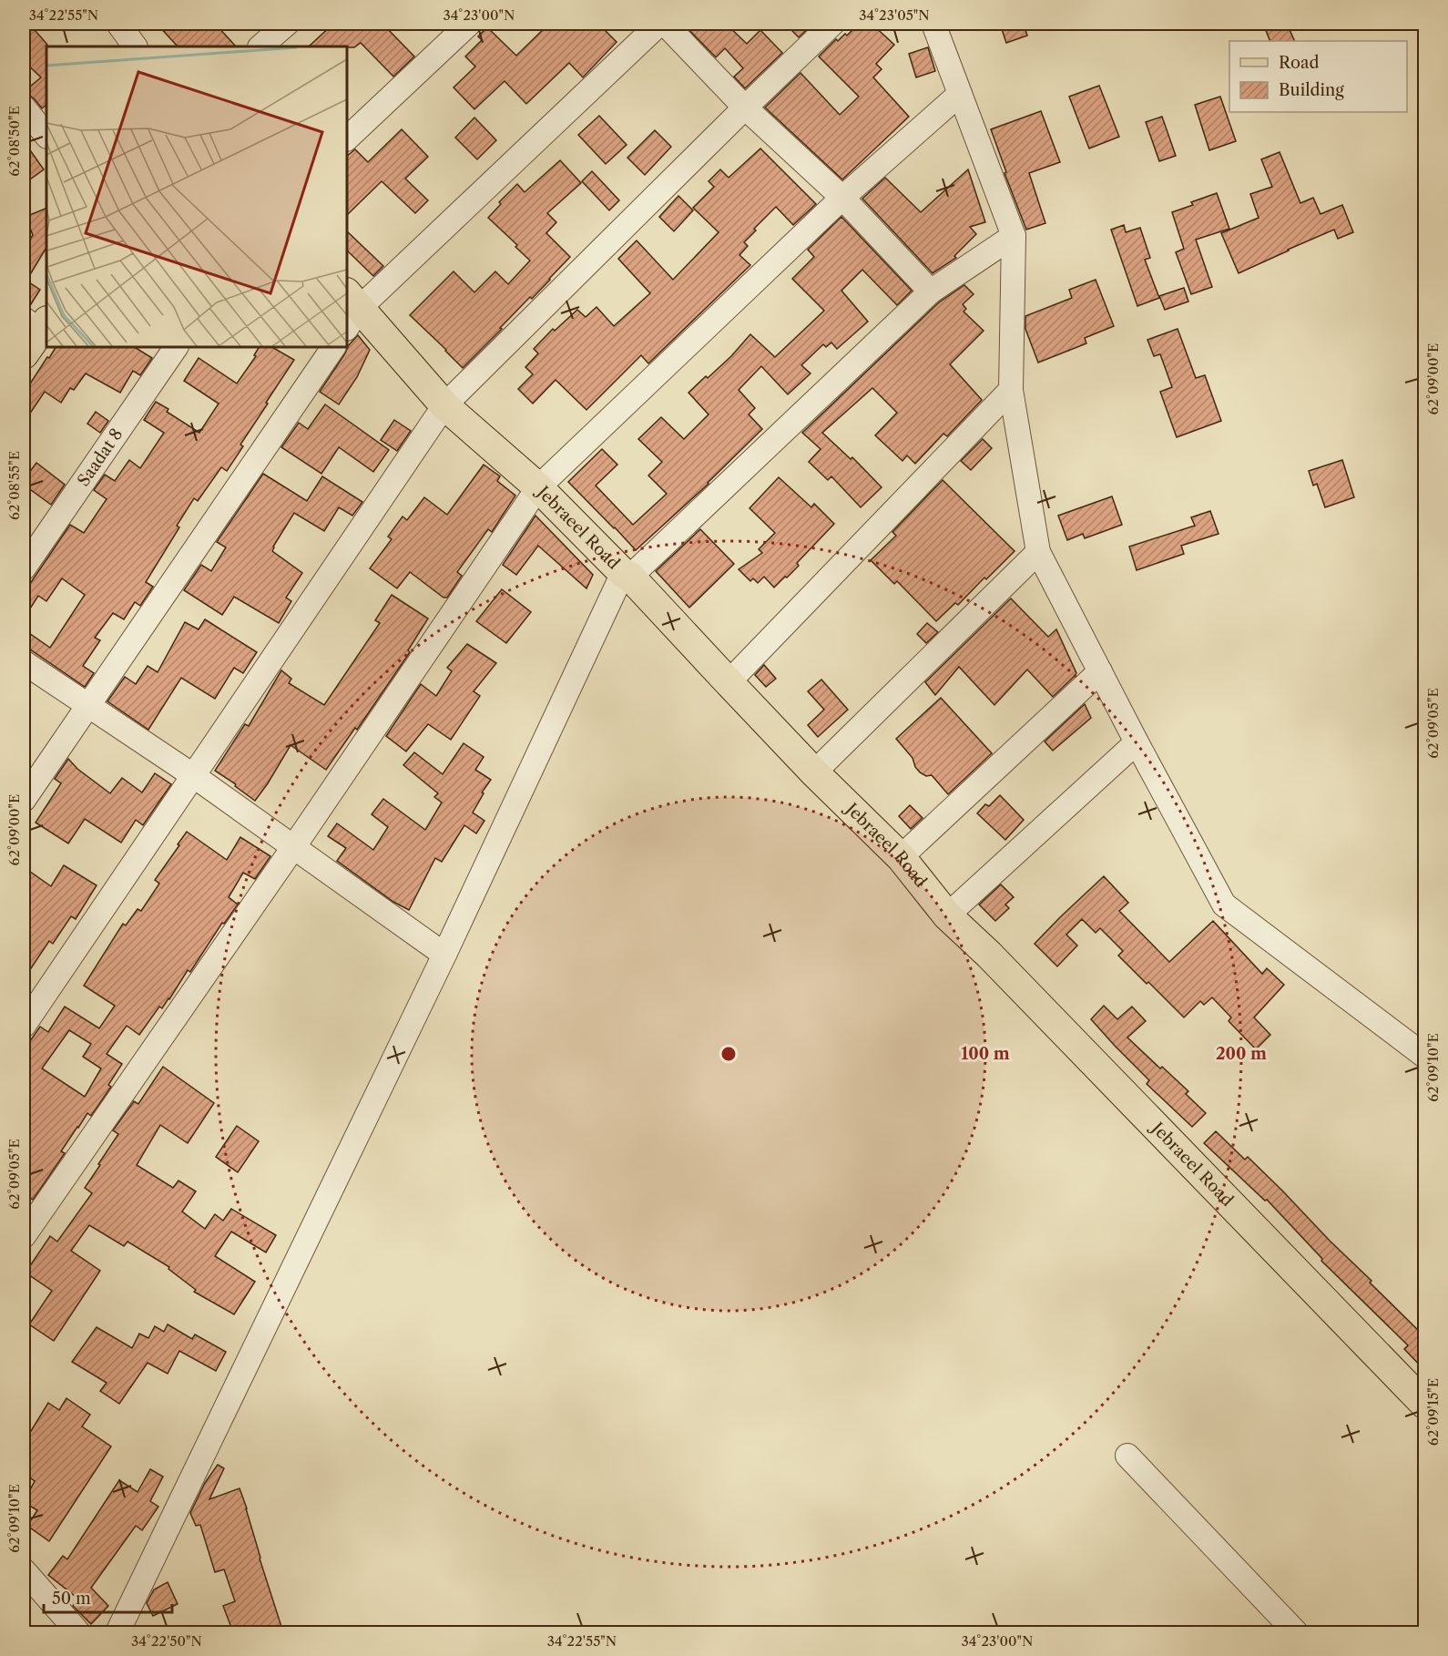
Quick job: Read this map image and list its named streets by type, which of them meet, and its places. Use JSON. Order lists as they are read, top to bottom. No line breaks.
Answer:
{"streets":{"main road":["Jebraeel Road"],"street":["Saadat 8"]},"legend":["Road","Building"],"scale_bar":"50 m","coordinates":["34°22'55\"N","34°23'00\"N","34°23'05\"N","62°08'50\"E","62°09'00\"E","62°08'55\"E","62°09'05\"E","62°09'10\"E","62°09'15\"E","34°22'50\"N"],"rings":["100 m","200 m"]}
